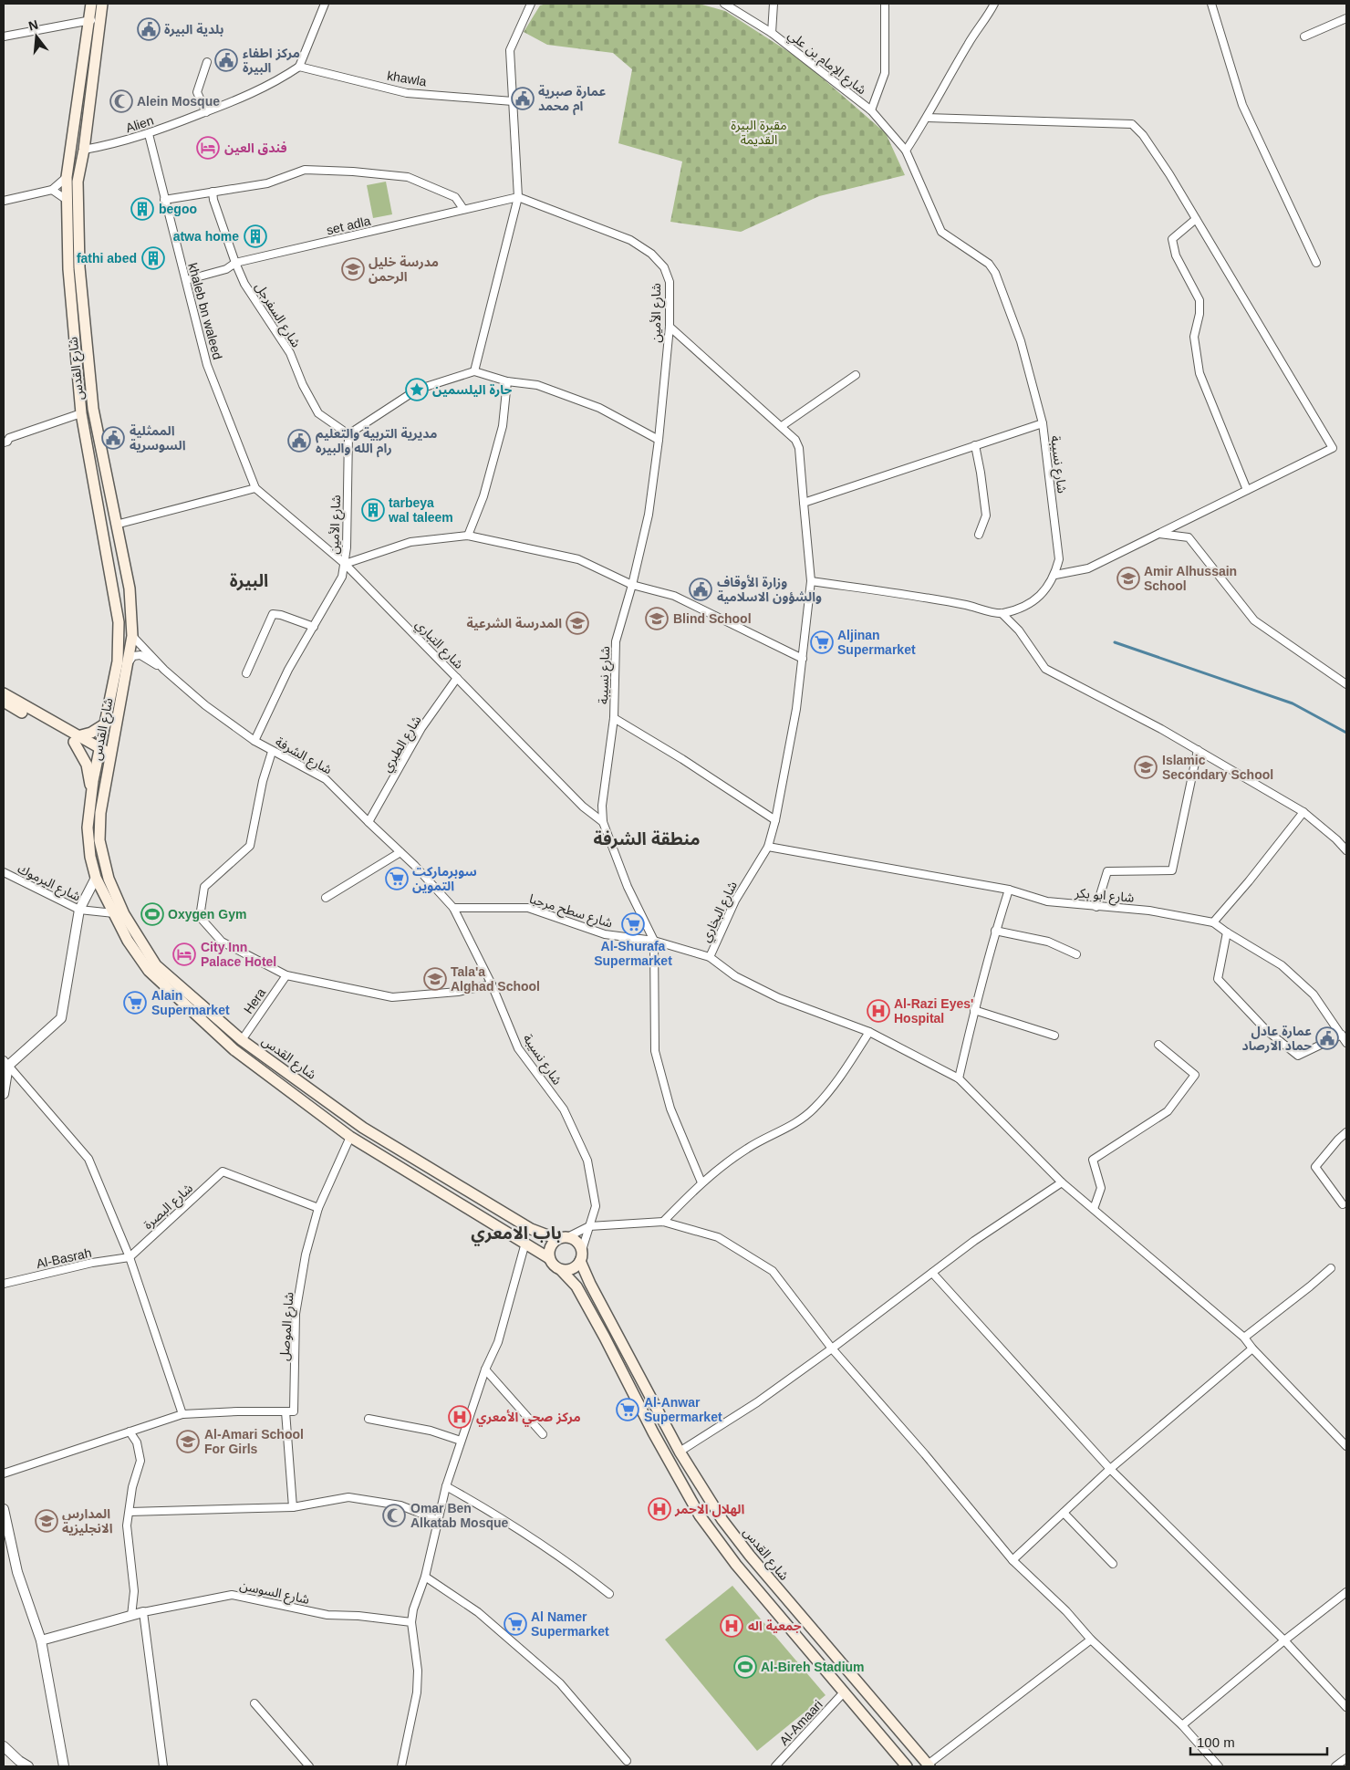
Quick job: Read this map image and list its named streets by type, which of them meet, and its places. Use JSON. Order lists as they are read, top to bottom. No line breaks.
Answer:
{"streets":{"main road":["شارع القدس"],"street":["شارع الإمام بن علي","khawla","Alien","set adla","khaleb bn waleed","شارع الأمين","شارع السفرجل","شارع نسيبة","شارع التباري","شارع الطبري","شارع الشرفة","شارع اليرموك","شارع ابو بكر","شارع سطح مرحبا","شارع البخاري","Hera","شارع البصرة","Al-Basrah","شارع الموصل","شارع السوسن","Al-Amaari"]},"crossings":[["شارع الإمام بن علي","شارع نسيبة"],["khawla","Alien"],["Alien","khaleb bn waleed"],["Alien","شارع القدس"],["set adla","khaleb bn waleed"],["set adla","شارع الأمين"],["set adla","شارع السفرجل"],["khaleb bn waleed","شارع التباري"],["شارع الأمين","شارع السفرجل"],["شارع الأمين","شارع نسيبة"],["شارع الأمين","شارع التباري"],["شارع القدس","شارع نسيبة"],["شارع القدس","شارع الشرفة"],["شارع القدس","شارع اليرموك"],["شارع القدس","Hera"],["شارع نسيبة","شارع التباري"],["شارع نسيبة","شارع الشرفة"],["شارع نسيبة","شارع سطح مرحبا"],["شارع نسيبة","شارع البخاري"],["شارع التباري","شارع الطبري"],["شارع الطبري","شارع الشرفة"],["شارع الشرفة","شارع سطح مرحبا"],["شارع سطح مرحبا","شارع البخاري"],["شارع البصرة","Al-Basrah"],["شارع البصرة","شارع الموصل"]],"districts":["البيرة","منطقة الشرفة","باب الامعري"],"parks":["مقبرة البيرة القديمة"],"places":{"public building":["بلدية البيرة","مركز اطفاء البيرة","عمارة صبرية ام محمد","الممثلية السوسرية","مديرية التربية والتعليم رام الله والبيره","وزارة الأوقاف والشؤون الاسلامية","عمارة عادل حماد الارصاد"],"mosque":["Alein Mosque","Omar Ben Alkatab Mosque"],"hotel":["فندق العين","City Inn Palace Hotel"],"building":["begoo","atwa home","fathi abed","tarbeya wal taleem"],"school or university":["مدرسة خليل الرحمن","Amir Alhussain School","Blind School","المدرسة الشرعية","Islamic Secondary School","Tala'a Alghad School","Al-Amari School For Girls","المدارس الانجليزية"],"place":["حارة اليلسمين"],"supermarket":["Aljinan Supermarket","سوبرماركت التموين","Al-Shurafa Supermarket","Alain Supermarket","Al-Anwar Supermarket","Al Namer Supermarket"],"sports":["Oxygen Gym","Al-Bireh Stadium"],"hospital":["Al-Razi Eyes' Hospital","مركز صحي الأمعري","الهلال الاحمر","جمعية اله"]},"scale_bar":"100 m","north":"top"}
